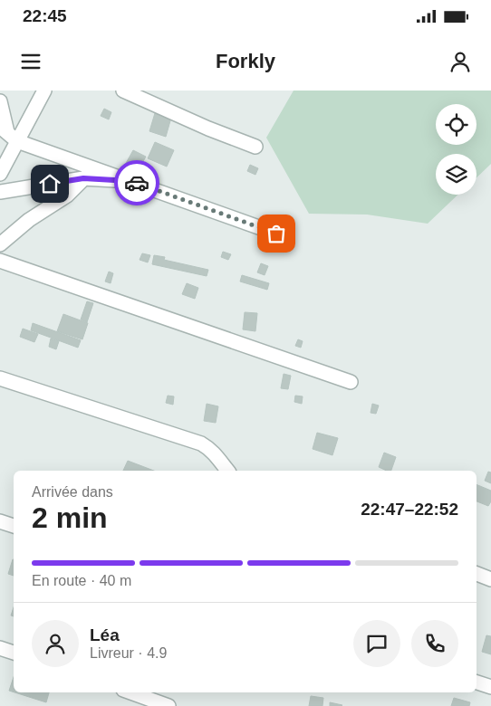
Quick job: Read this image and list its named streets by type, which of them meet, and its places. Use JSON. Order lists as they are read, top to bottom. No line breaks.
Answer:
{"page":{"status":"22:45","header":"Forkly","heading":["2 min","Arrivée dans","22:47–22:52"],"panel":["Léa","Livreur · 4.9"],"bar":"En route · 40 m"}}
